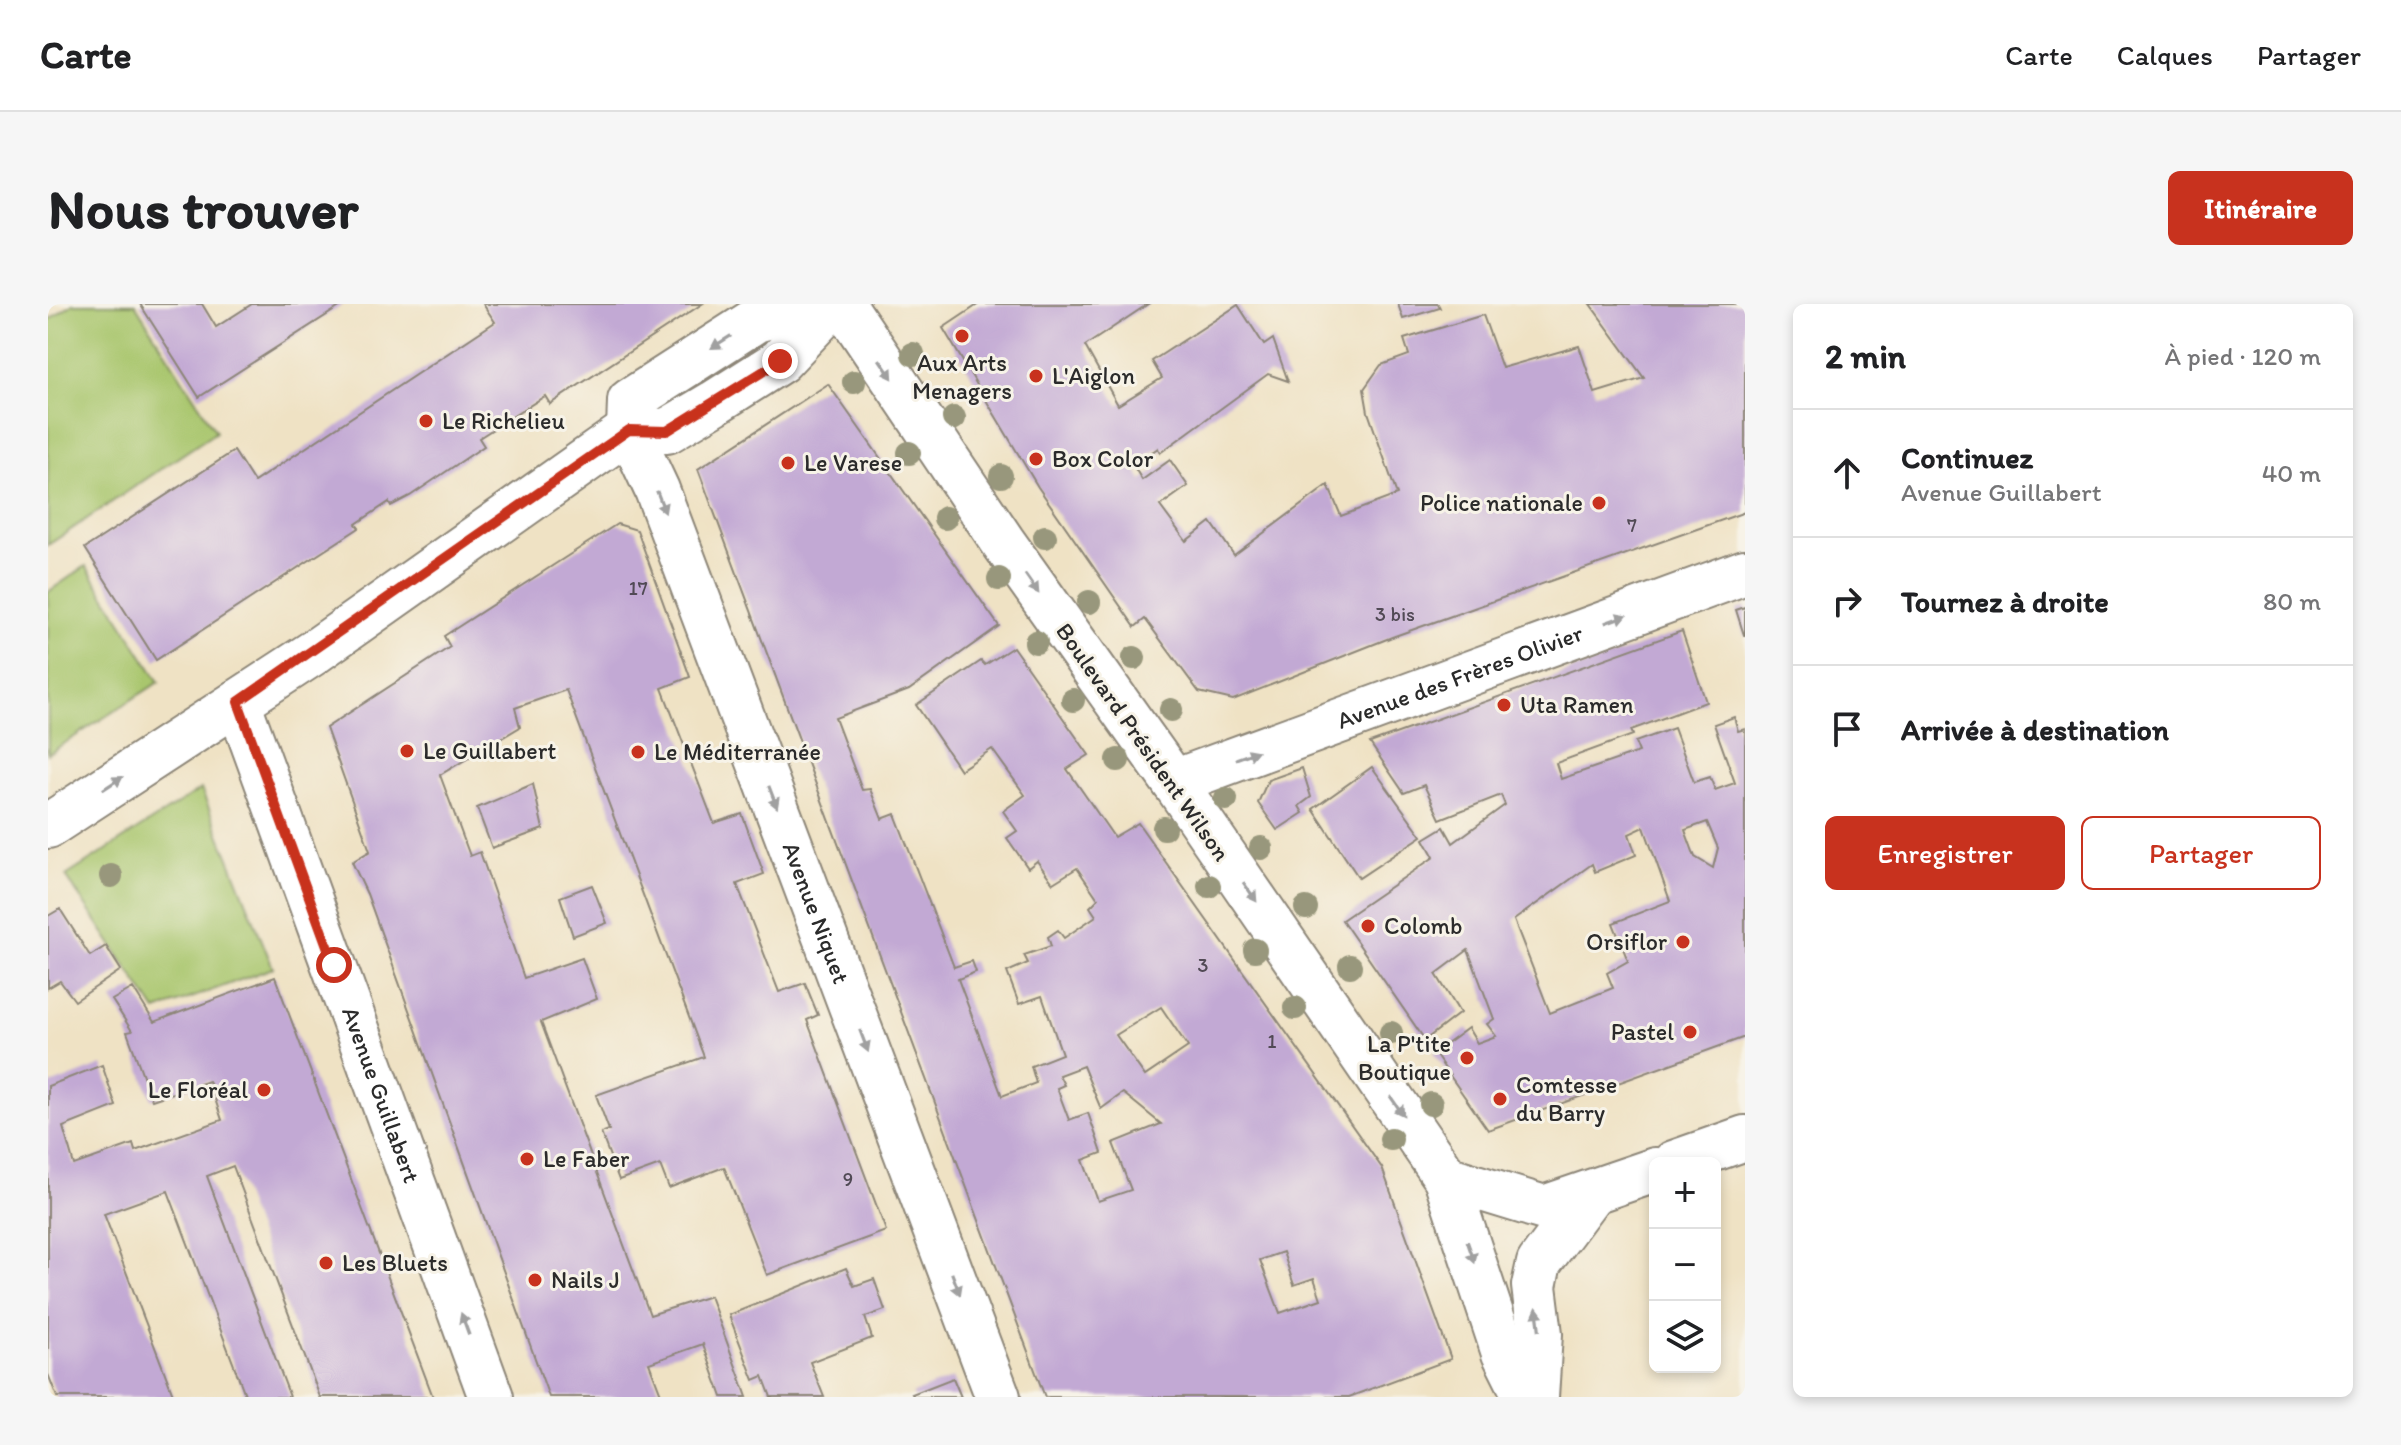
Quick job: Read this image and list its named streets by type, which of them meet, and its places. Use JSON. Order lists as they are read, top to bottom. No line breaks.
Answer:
{"streets":{"street":["Avenue des Frères Olivier","Boulevard Président Wilson","Avenue Niquet","Avenue Guillabert"]},"crossings":[["Avenue des Frères Olivier","Boulevard Président Wilson"]],"one_way":["Avenue des Frères Olivier","Boulevard Président Wilson","Avenue Niquet","Avenue Guillabert"],"places":["Aux Arts Menagers","L'Aiglon","Le Richelieu","Box Color","Le Varese","Police nationale","Uta Ramen","Le Guillabert","Le Méditerranée","Colomb","Orsiflor","Pastel","La P'tite Boutique","Le Floréal","Comtesse du Barry","Le Faber","Les Bluets","Nails J"],"house_numbers":["7","17","3 bis","3","1","9"],"page":{"header":"Carte","nav":["Carte","Calques","Partager"],"buttons":["Itinéraire",["Enregistrer","Partager"]],"title":"Nous trouver","heading":["2 min","À pied · 120 m"],"list":[["Continuez","Avenue Guillabert","40 m"],["Tournez à droite","80 m"],"Arrivée à destination"],"map_buttons":["+","−"]}}
